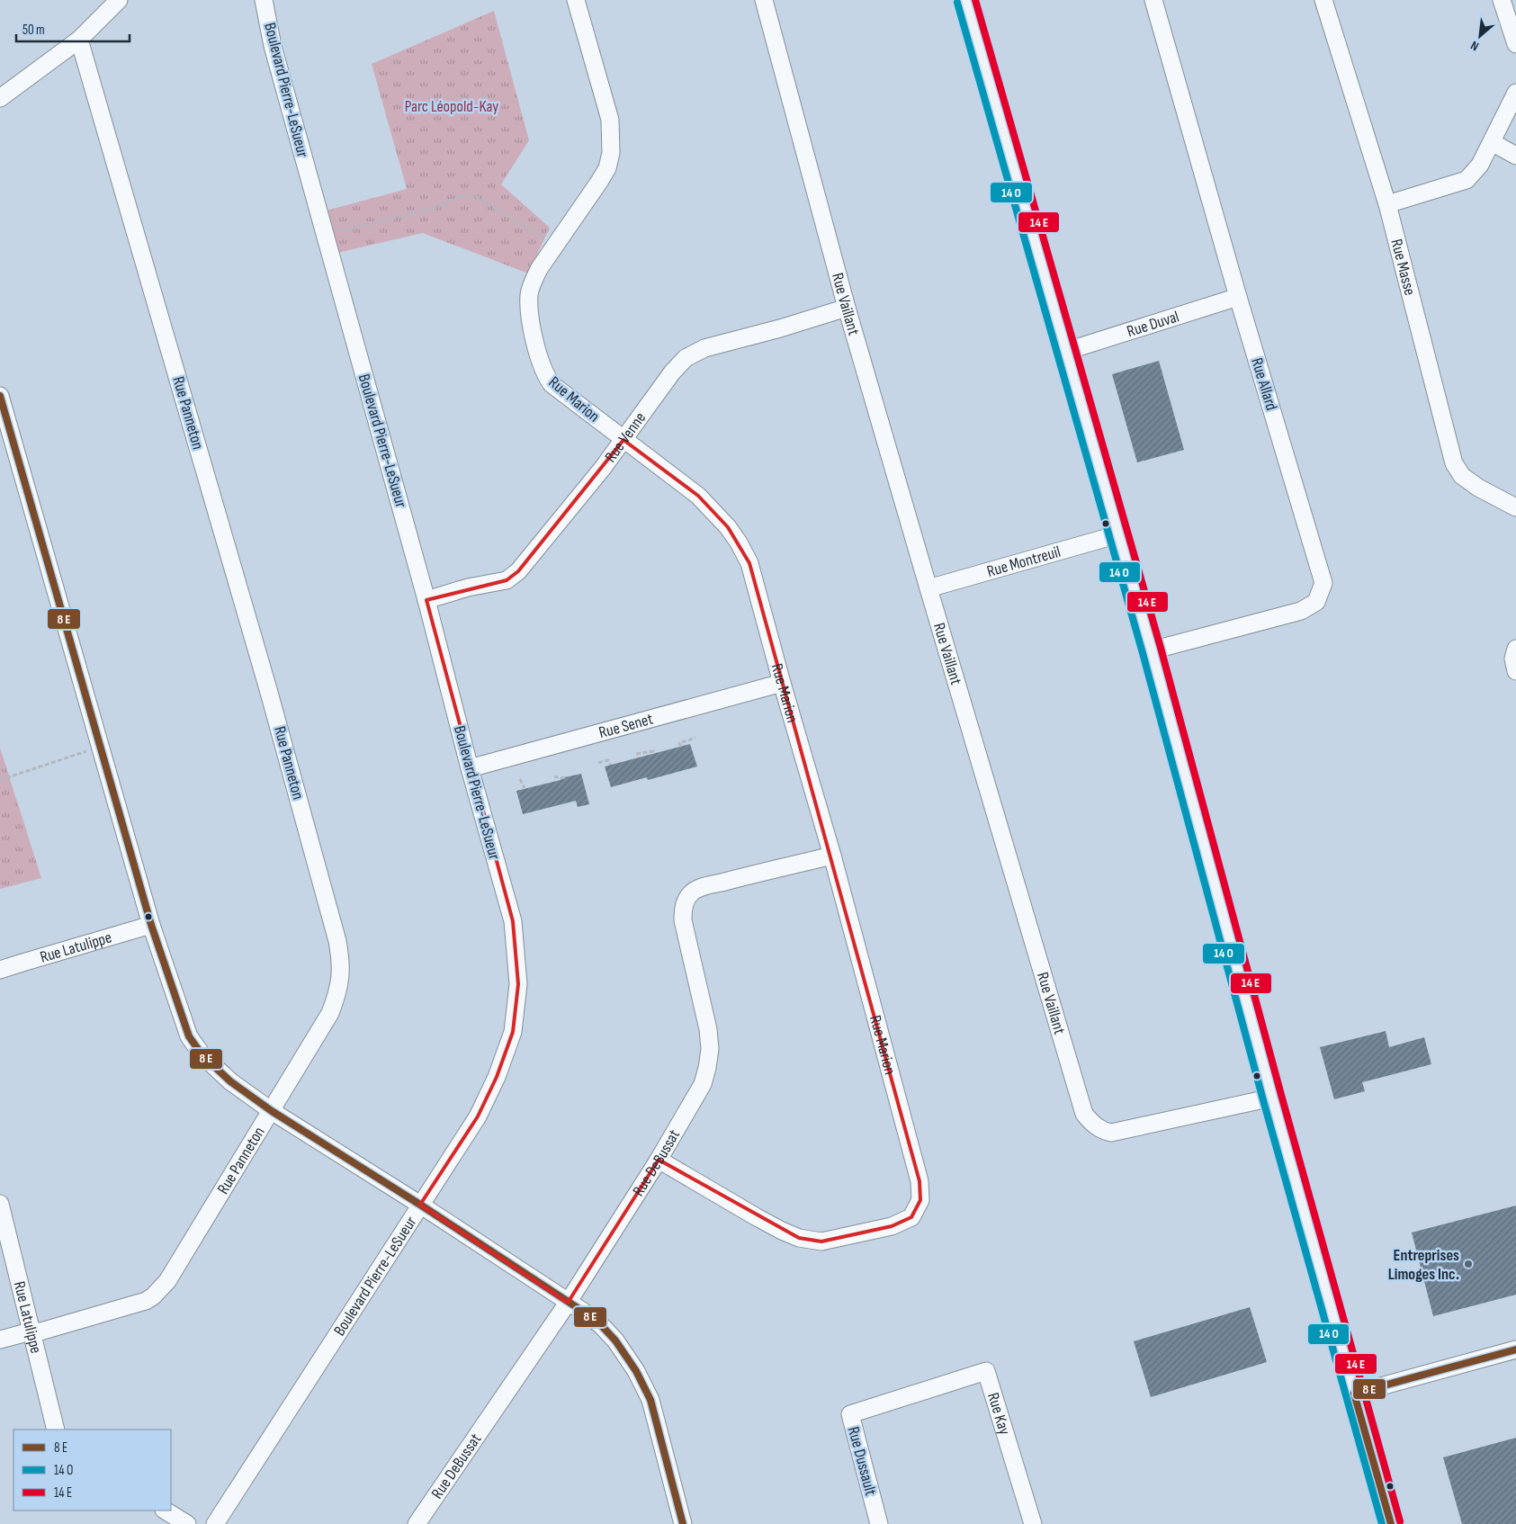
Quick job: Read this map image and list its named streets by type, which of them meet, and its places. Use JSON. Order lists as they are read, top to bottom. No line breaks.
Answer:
{"streets":{"street":["Boulevard Pierre-LeSueur","Rue Masse","Rue Vaillant","Rue Duval","Rue Allard","Rue Marion","Rue Panneton","Rue Venne","Rue Montreuil","Rue Senet","Rue Latulippe","Rue DeBussat","Rue Kay","Rue Dussault"]},"crossings":[["Boulevard Pierre-LeSueur","Rue Venne"],["Boulevard Pierre-LeSueur","Rue Senet"],["Rue Vaillant","Rue Venne"],["Rue Vaillant","Rue Montreuil"],["Rue Duval","Rue Allard"],["Rue Marion","Rue Venne"],["Rue Marion","Rue Senet"],["Rue Marion","Rue DeBussat"],["Rue Panneton","Rue Latulippe"],["Rue Kay","Rue Dussault"]],"parks":["Parc Léopold-Kay"],"places":["Entreprises Limoges Inc."],"legend":["8 E","14 O","14 E"],"scale_bar":"50 m","north":"bottom left"}
